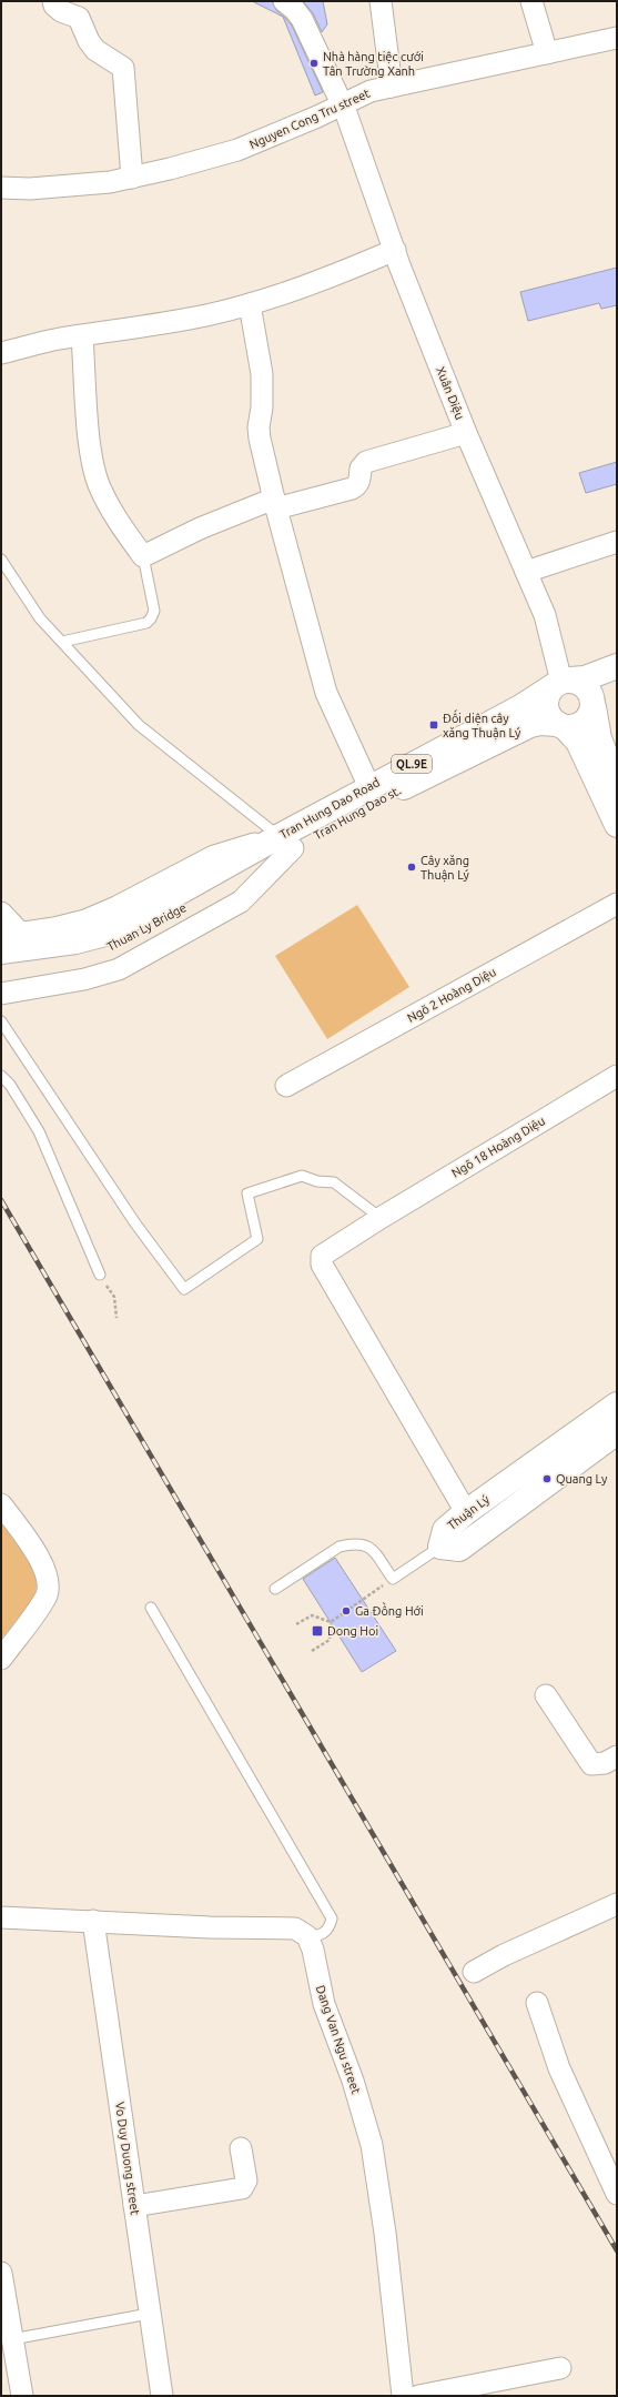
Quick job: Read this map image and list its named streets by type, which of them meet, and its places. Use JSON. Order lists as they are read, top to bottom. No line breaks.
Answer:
{"streets":{"main road":["QL.9E","Tran Hung Dao Road","Tran Hung Dao st.","Thuan Ly Bridge","Thuận Lý"],"street":["Nguyen Cong Tru street","Xuân Diệu","Ngõ 2 Hoàng Diệu","Ngõ 18 Hoàng Diệu","Dang Van Ngu street","Vo Duy Duong street"]},"crossings":[["Nguyen Cong Tru street","Xuân Diệu"],["Xuân Diệu","Tran Hung Dao Road"],["Xuân Diệu","Tran Hung Dao st."],["Tran Hung Dao Road","Tran Hung Dao st."],["Tran Hung Dao Road","Thuan Ly Bridge"],["Tran Hung Dao st.","Thuan Ly Bridge"],["Ngõ 18 Hoàng Diệu","Thuận Lý"]],"places":{"other":["Nhà hàng tiệc cưới Tân Trường Xanh","Cây xăng Thuận Lý","Quang Ly","Ga Đồng Hới"],"transit":["Đối diện cây xăng Thuận Lý","Dong Hoi"]}}
